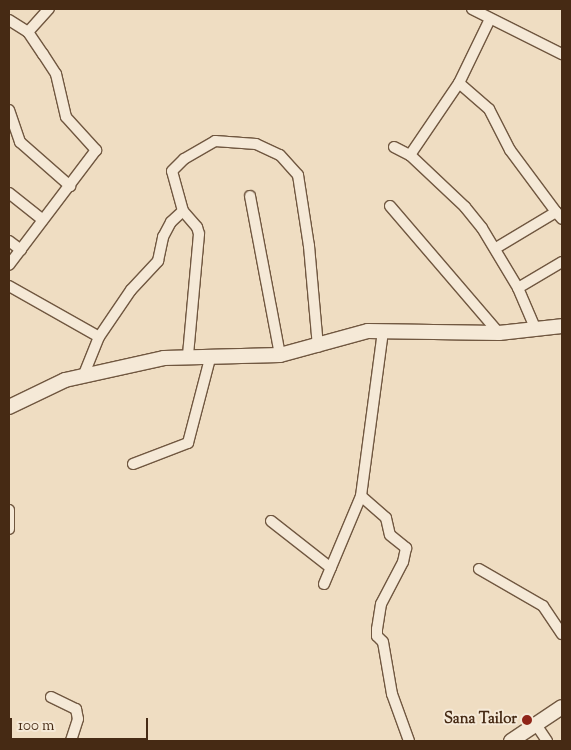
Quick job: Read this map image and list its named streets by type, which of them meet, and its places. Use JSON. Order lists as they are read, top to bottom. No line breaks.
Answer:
{"places":["Sana Tailor"],"scale_bar":"100 m"}
